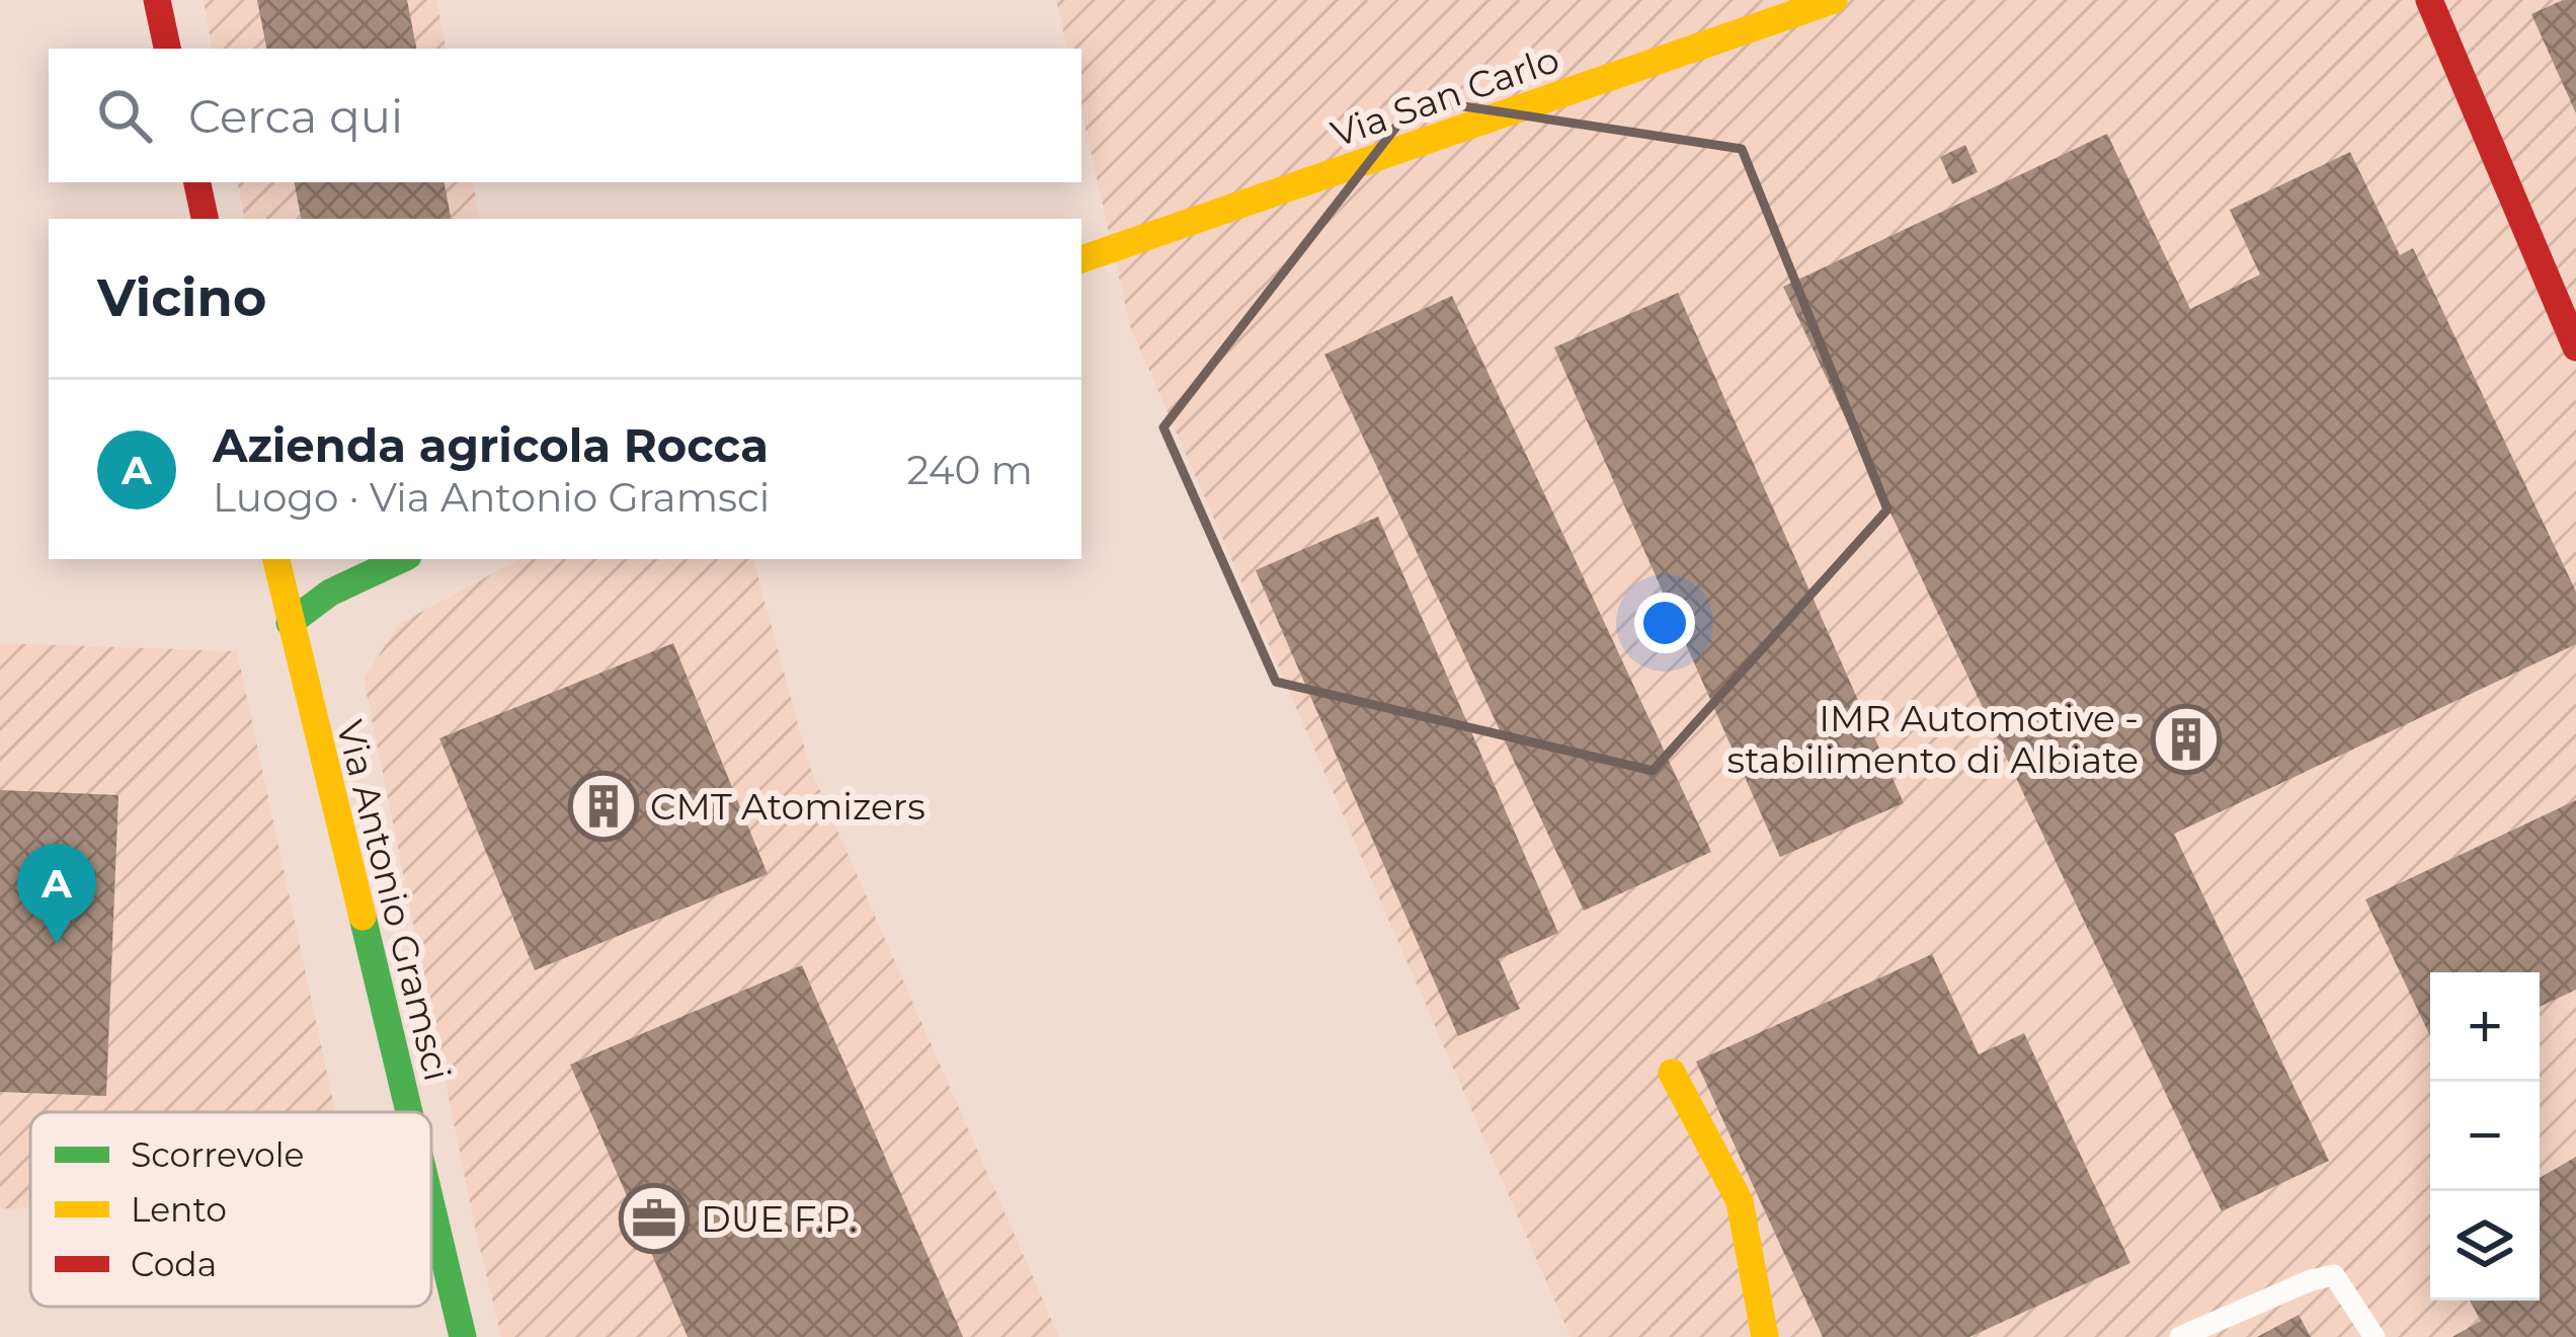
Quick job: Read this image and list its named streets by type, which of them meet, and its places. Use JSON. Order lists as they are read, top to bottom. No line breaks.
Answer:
{"streets":{"street":["Via San Carlo","Via Antonio Gramsci"]},"places":{"building":["IMR Automotive - stabilimento di Albiate","CMT Atomizers"],"office":["DUE F.P."]},"legend":["Scorrevole","Lento","Coda"],"page":{"search":"Cerca qui","heading":"Vicino","list":[{"mark":"A","name":"Azienda agricola Rocca","note":"Luogo · Via Antonio Gramsci","value":"240 m"}],"pins":"A","map_buttons":["+","−"]}}
